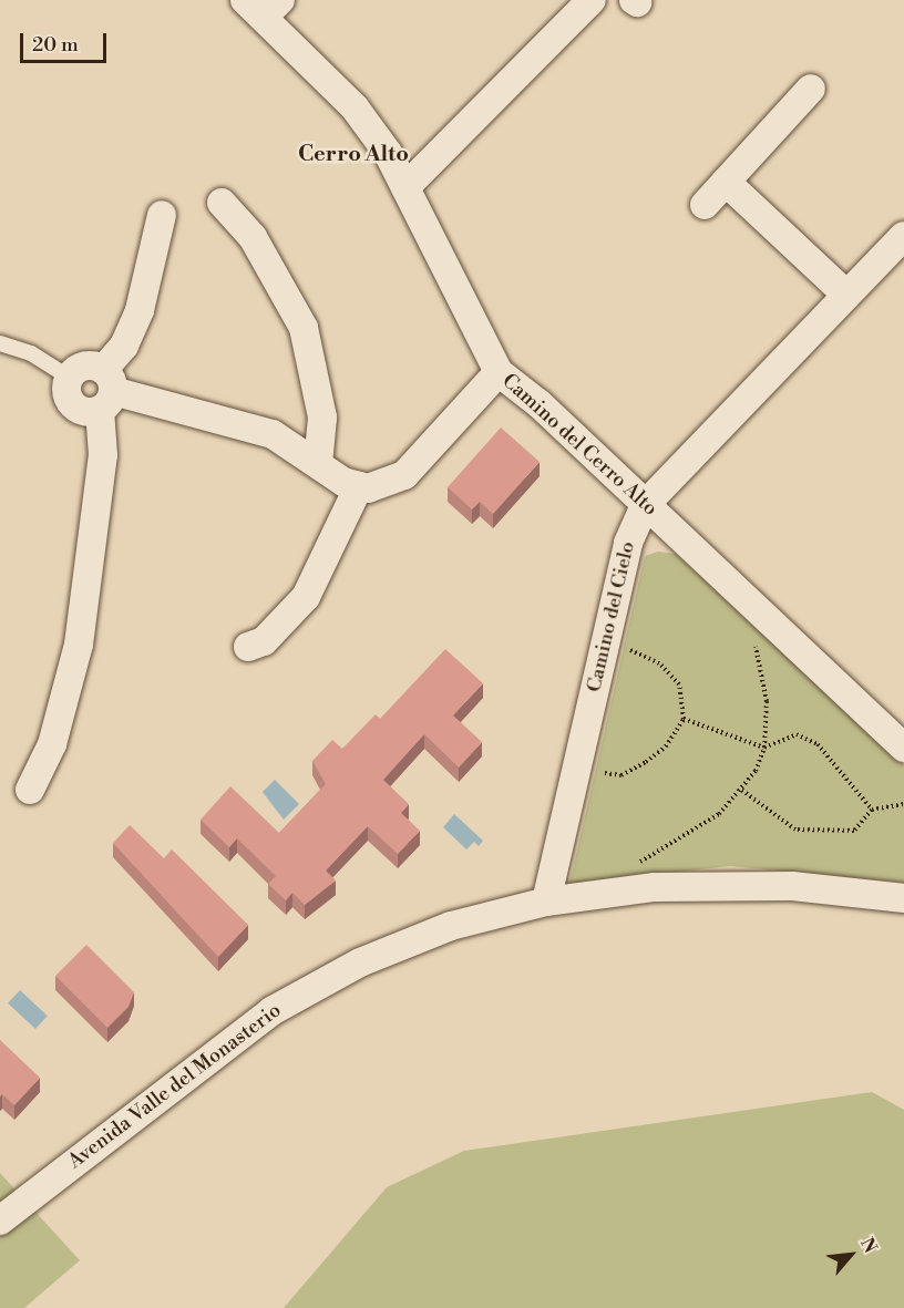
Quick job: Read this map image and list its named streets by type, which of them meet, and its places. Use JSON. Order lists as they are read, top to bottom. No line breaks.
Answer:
{"streets":{"street":["Camino del Cerro Alto","Camino del Cielo","Avenida Valle del Monasterio"]},"crossings":[["Camino del Cerro Alto","Camino del Cielo"],["Camino del Cielo","Avenida Valle del Monasterio"]],"districts":["Cerro Alto"],"scale_bar":"20 m","north":"top right"}
